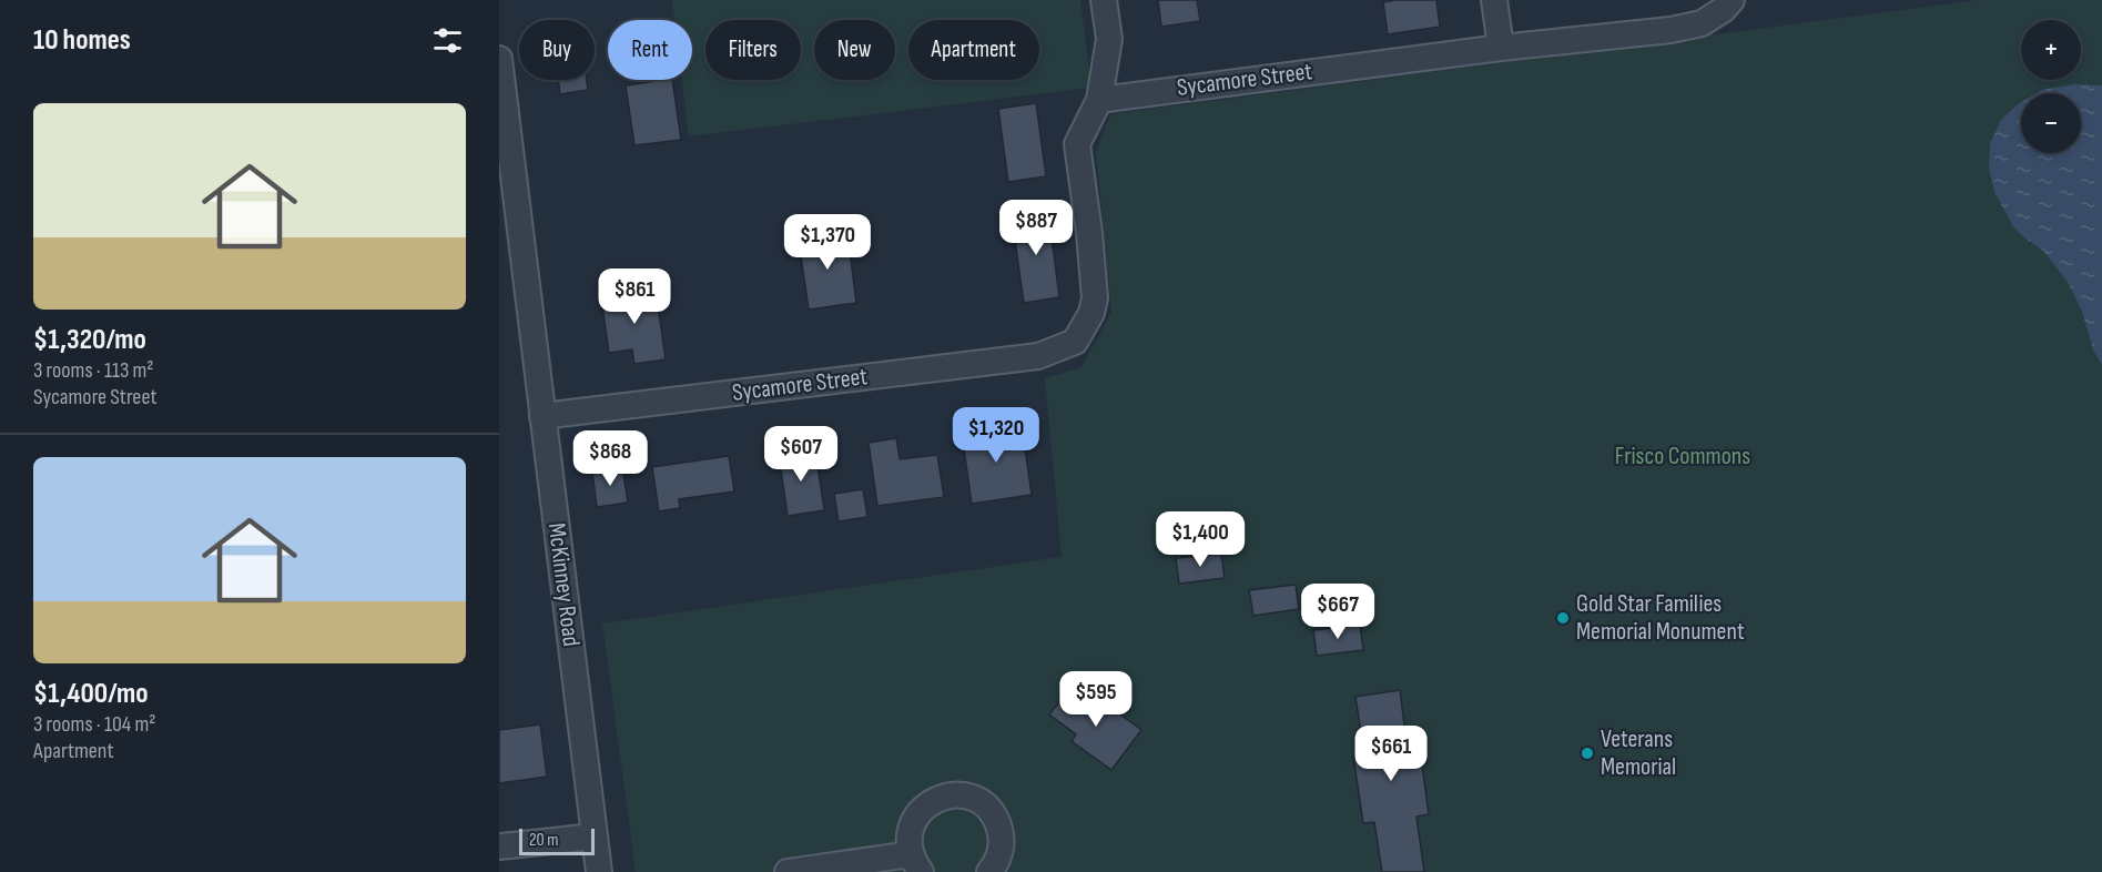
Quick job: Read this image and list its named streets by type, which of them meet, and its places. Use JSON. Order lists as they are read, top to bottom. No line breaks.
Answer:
{"streets":{"street":["Sycamore Street","McKinney Road"]},"crossings":[["Sycamore Street","McKinney Road"]],"parks":["Frisco Commons"],"places":["Gold Star Families Memorial Monument","Veterans Memorial"],"scale_bar":"20 m","page":{"heading":"10 homes","map_buttons":["+","−"],"chip":["Buy","Rent","Filters","New","Apartment"],"list":[{"name":"$1,320/mo","note":"3 rooms · 113 m² · Sycamore Street"},{"name":"$1,400/mo","note":"3 rooms · 104 m² · Apartment"}],"price":["$887","$1,370","$861","$1,320","$607","$868","$1,400","$667","$595","$661"],"scale":"20 m"}}
